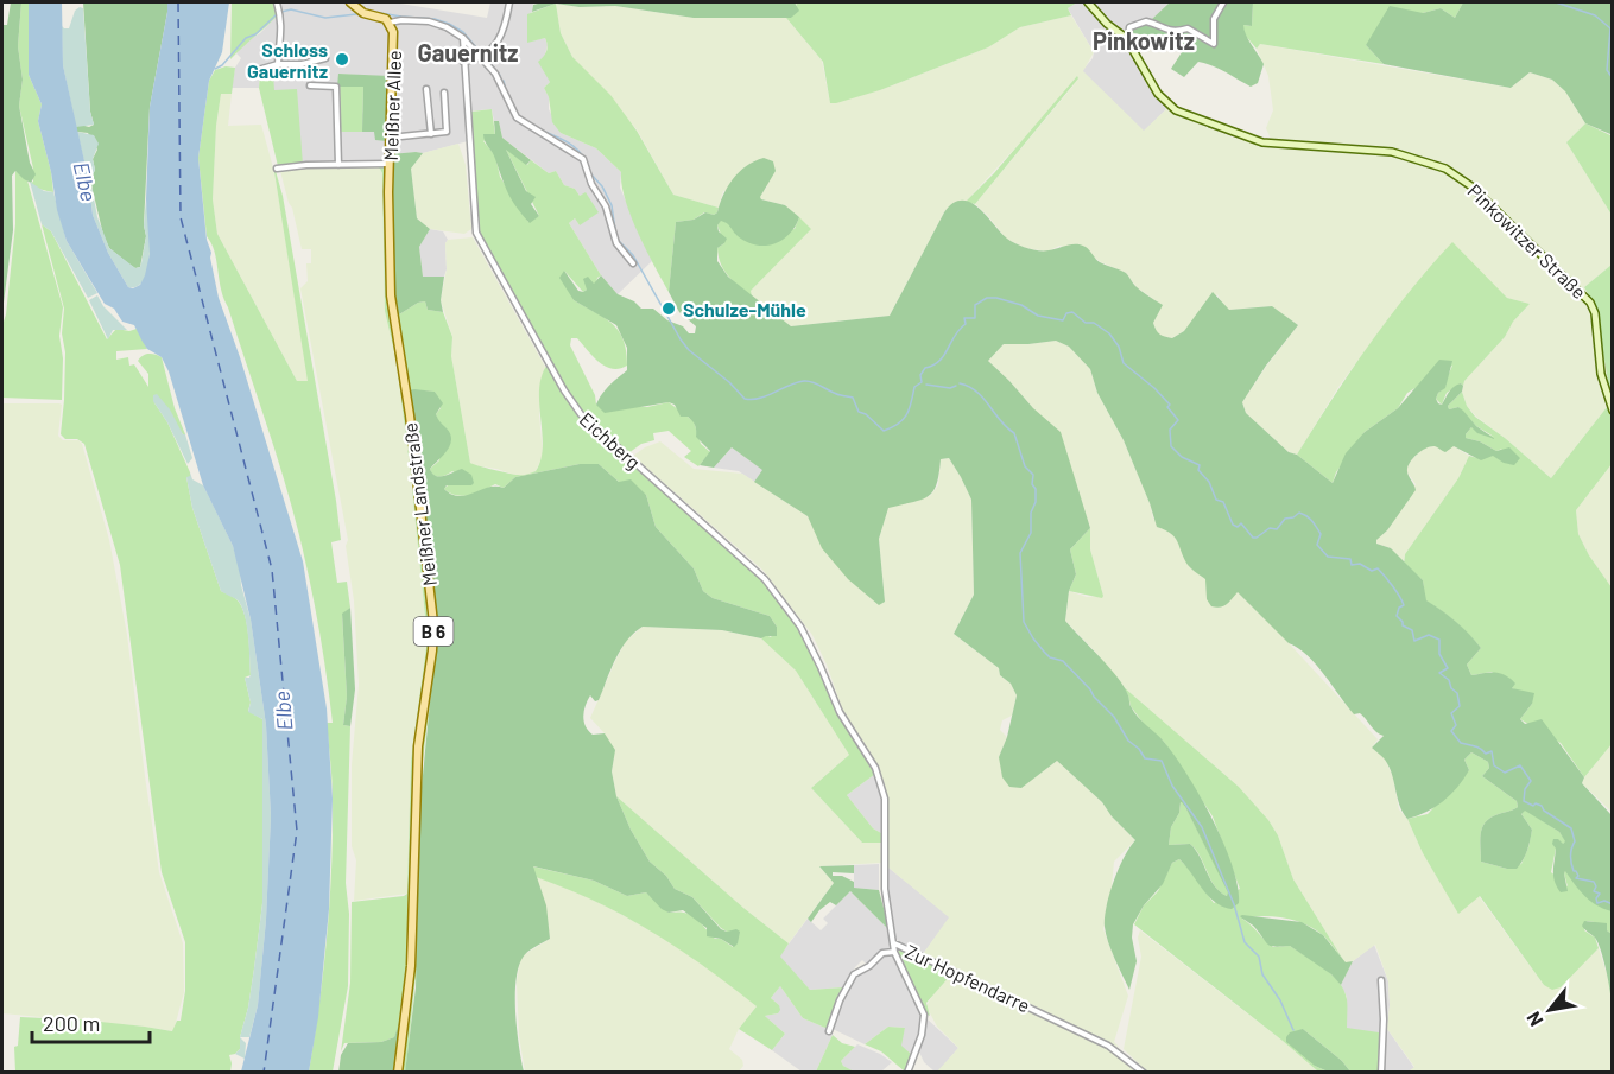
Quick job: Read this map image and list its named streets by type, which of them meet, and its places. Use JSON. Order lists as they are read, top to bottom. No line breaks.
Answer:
{"streets":{"main road":["Meißner Allee","Meißner Landstraße","B 6"],"street":["Pinkowitzer Straße","Eichberg","Zur Hopfendarre"]},"crossings":[["Meißner Allee","Meißner Landstraße"],["Eichberg","Zur Hopfendarre"]],"districts":["Pinkowitz","Gauernitz"],"water":["Elbe"],"places":["Schloss Gauernitz","Schulze-Mühle"],"scale_bar":"200 m","north":"bottom left"}
